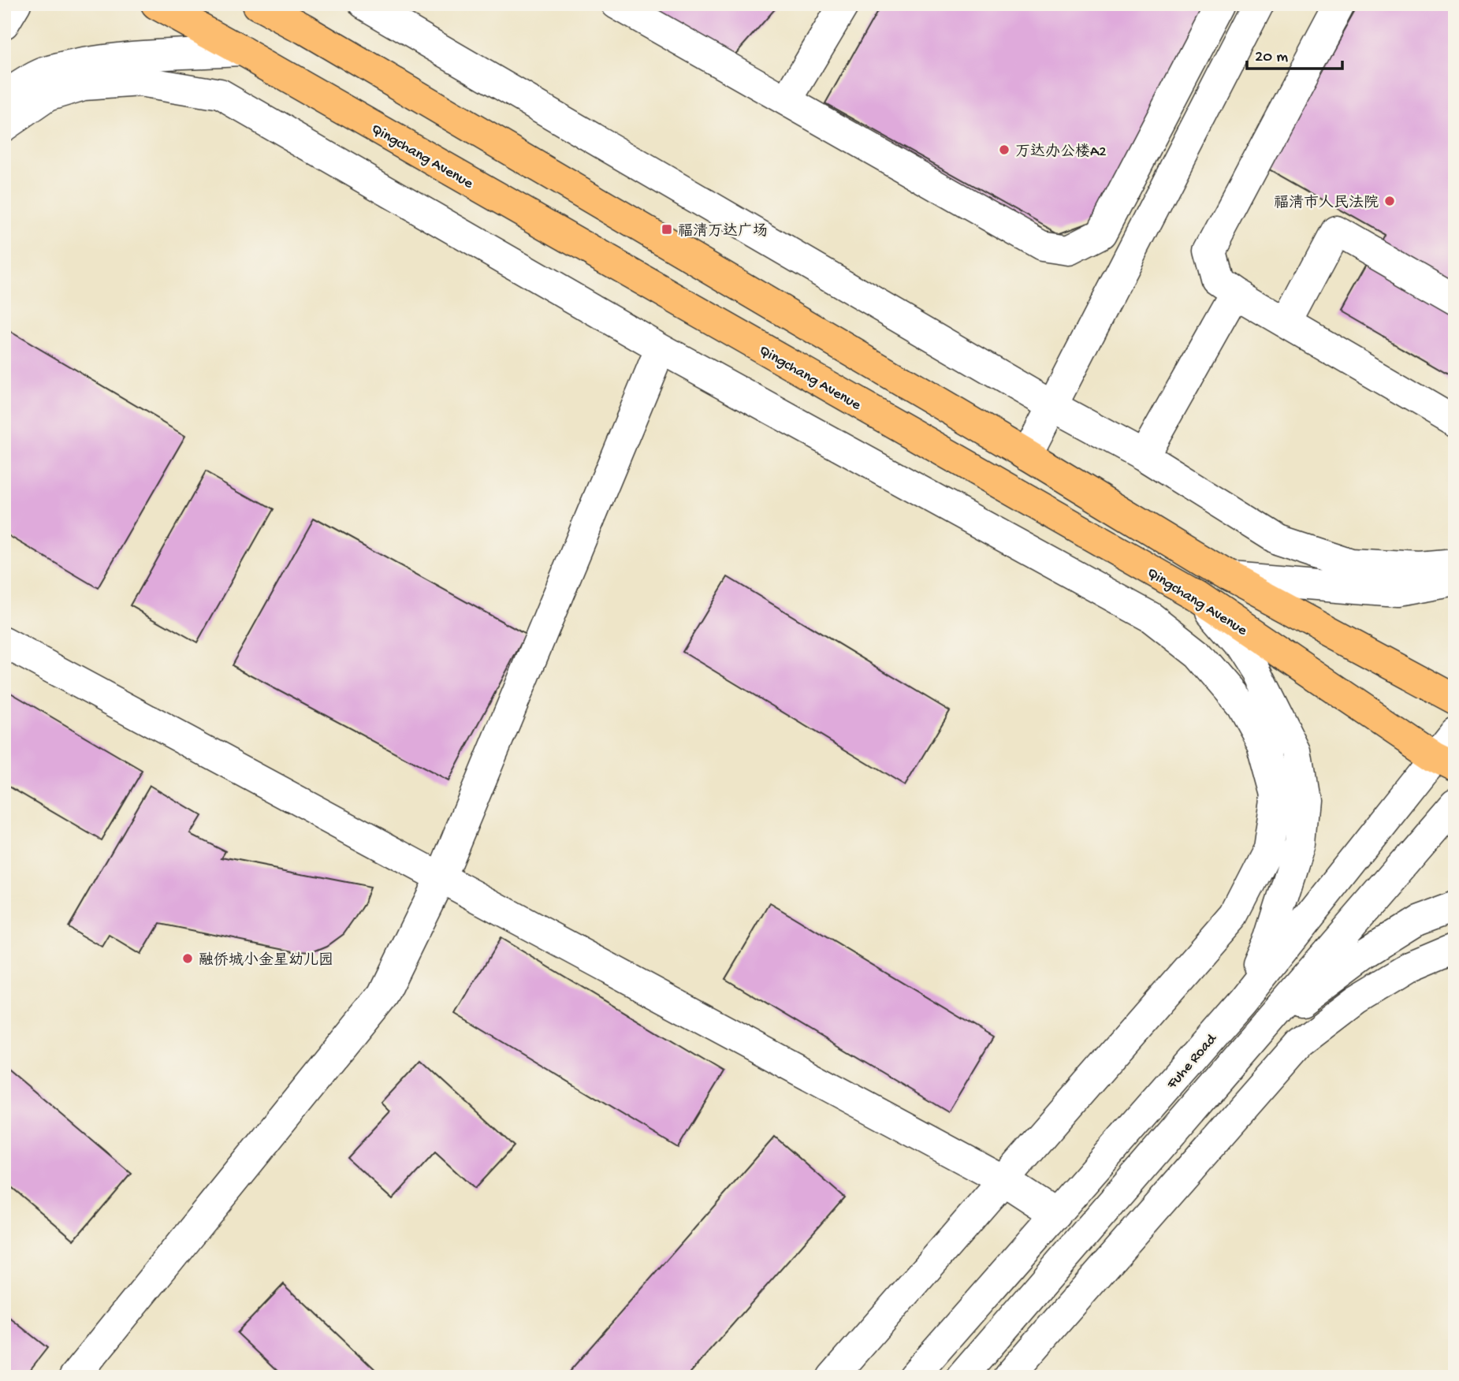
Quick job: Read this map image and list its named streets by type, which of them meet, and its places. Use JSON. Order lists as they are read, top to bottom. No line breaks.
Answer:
{"streets":{"main road":["Qingchang Avenue"],"street":["Fuhe Road"]},"crossings":[["Qingchang Avenue","Fuhe Road"]],"places":{"other":["万达办公楼A2","福清市人民法院","融侨城小金星幼儿园"],"transit":["福清万达广场"]},"scale_bar":"20 m"}
